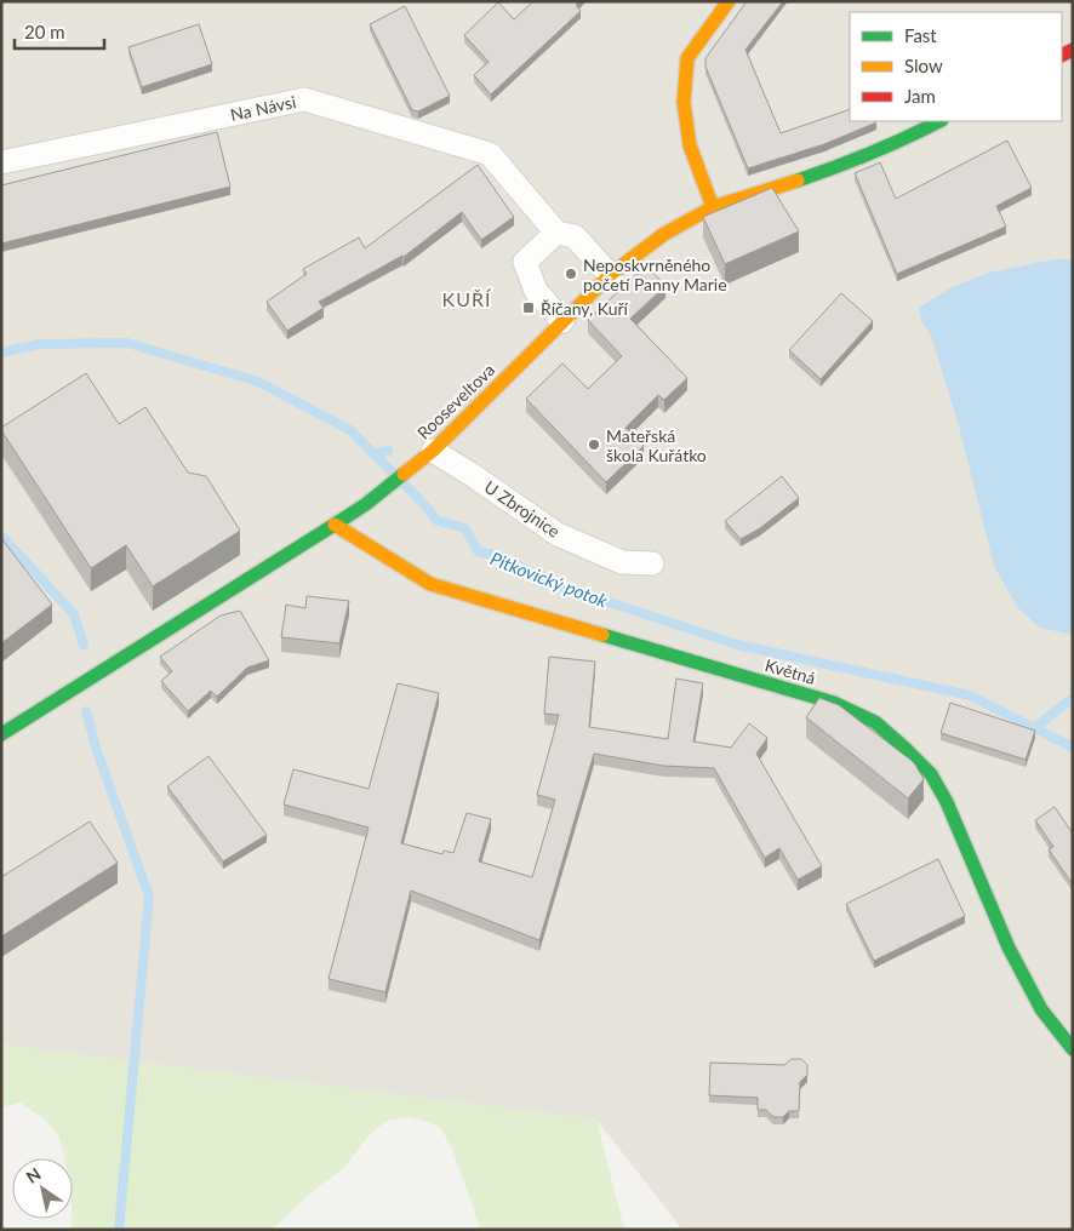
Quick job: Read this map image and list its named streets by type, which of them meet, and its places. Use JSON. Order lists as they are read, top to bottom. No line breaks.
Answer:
{"streets":{"street":["Na Návsi","Rooseveltova","U Zbrojnice","Květná"]},"crossings":[["Na Návsi","Rooseveltova"],["Rooseveltova","U Zbrojnice"],["Rooseveltova","Květná"]],"districts":["KUŘÍ"],"water":["Pitkovický potok"],"places":{"other":["Neposkvrněného početí Panny Marie","Mateřská škola Kuřátko"],"transit":["Říčany, Kuří"]},"legend":["Fast","Slow","Jam"],"scale_bar":"20 m","north":"top left"}
